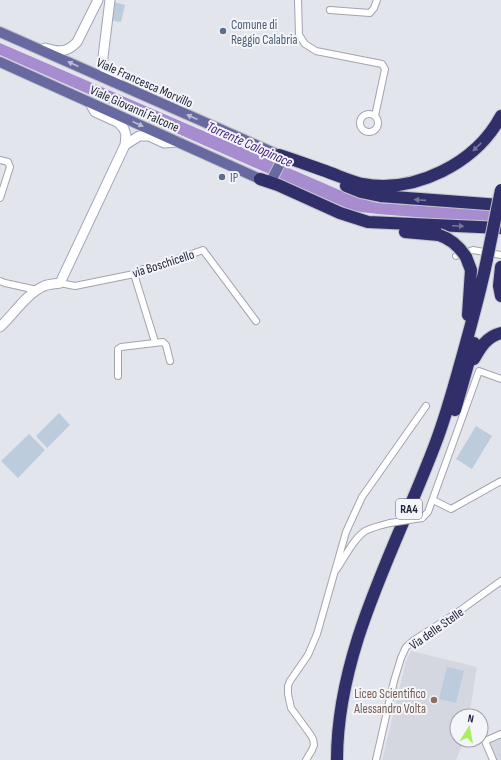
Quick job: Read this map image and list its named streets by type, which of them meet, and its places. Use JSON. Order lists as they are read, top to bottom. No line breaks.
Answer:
{"streets":{"highway":["RA4"],"main road":["Viale Francesca Morvillo","Viale Giovanni Falcone"],"street":["via Boschicello","Via delle Stelle"]},"one_way":["Viale Francesca Morvillo"],"water":["Torrente Calopinace"],"places":["Comune di Reggio Calabria","IP","Liceo Scientifico Alessandro Volta"],"north":"top"}
